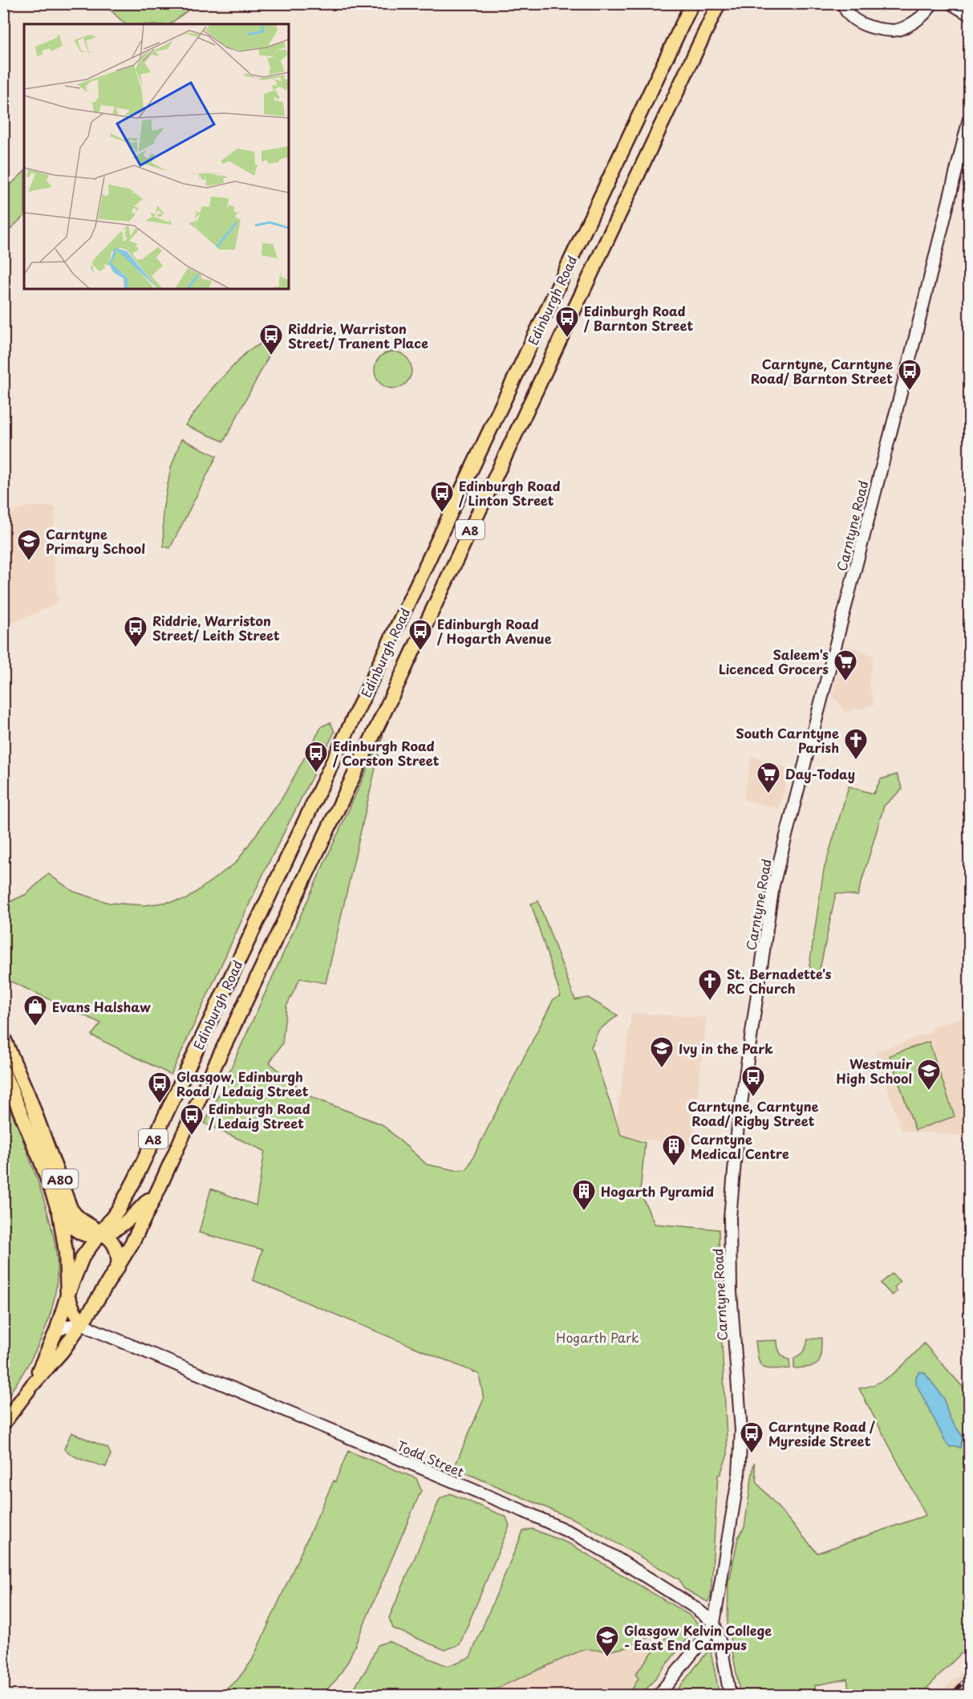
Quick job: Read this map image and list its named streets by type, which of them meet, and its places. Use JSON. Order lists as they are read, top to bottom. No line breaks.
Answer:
{"streets":{"main road":["Edinburgh Road","A8","A80"],"street":["Carntyne Road","Todd Street"]},"crossings":[["Edinburgh Road","A8"],["Edinburgh Road","A80"],["Carntyne Road","Todd Street"],["A8","A80"],["A8","Todd Street"]],"parks":["Hogarth Park"],"places":{"bus stop":["Edinburgh Road / Barnton Street","Riddrie, Warriston Street/ Tranent Place","Carntyne, Carntyne Road/ Barnton Street","Edinburgh Road / Linton Street","Riddrie, Warriston Street/ Leith Street","Edinburgh Road / Hogarth Avenue","Edinburgh Road / Corston Street","Carntyne, Carntyne Road/ Rigby Street","Glasgow, Edinburgh Road / Ledaig Street","Edinburgh Road / Ledaig Street","Carntyne Road / Myreside Street"],"school or university":["Carntyne Primary School","Ivy in the Park","Westmuir High School","Glasgow Kelvin College - East End Campus"],"supermarket":["Saleem's Licenced Grocers","Day-Today"],"church":["South Carntyne Parish","St. Bernadette's RC Church"],"shop":["Evans Halshaw"],"building":["Carntyne Medical Centre","Hogarth Pyramid"]}}
